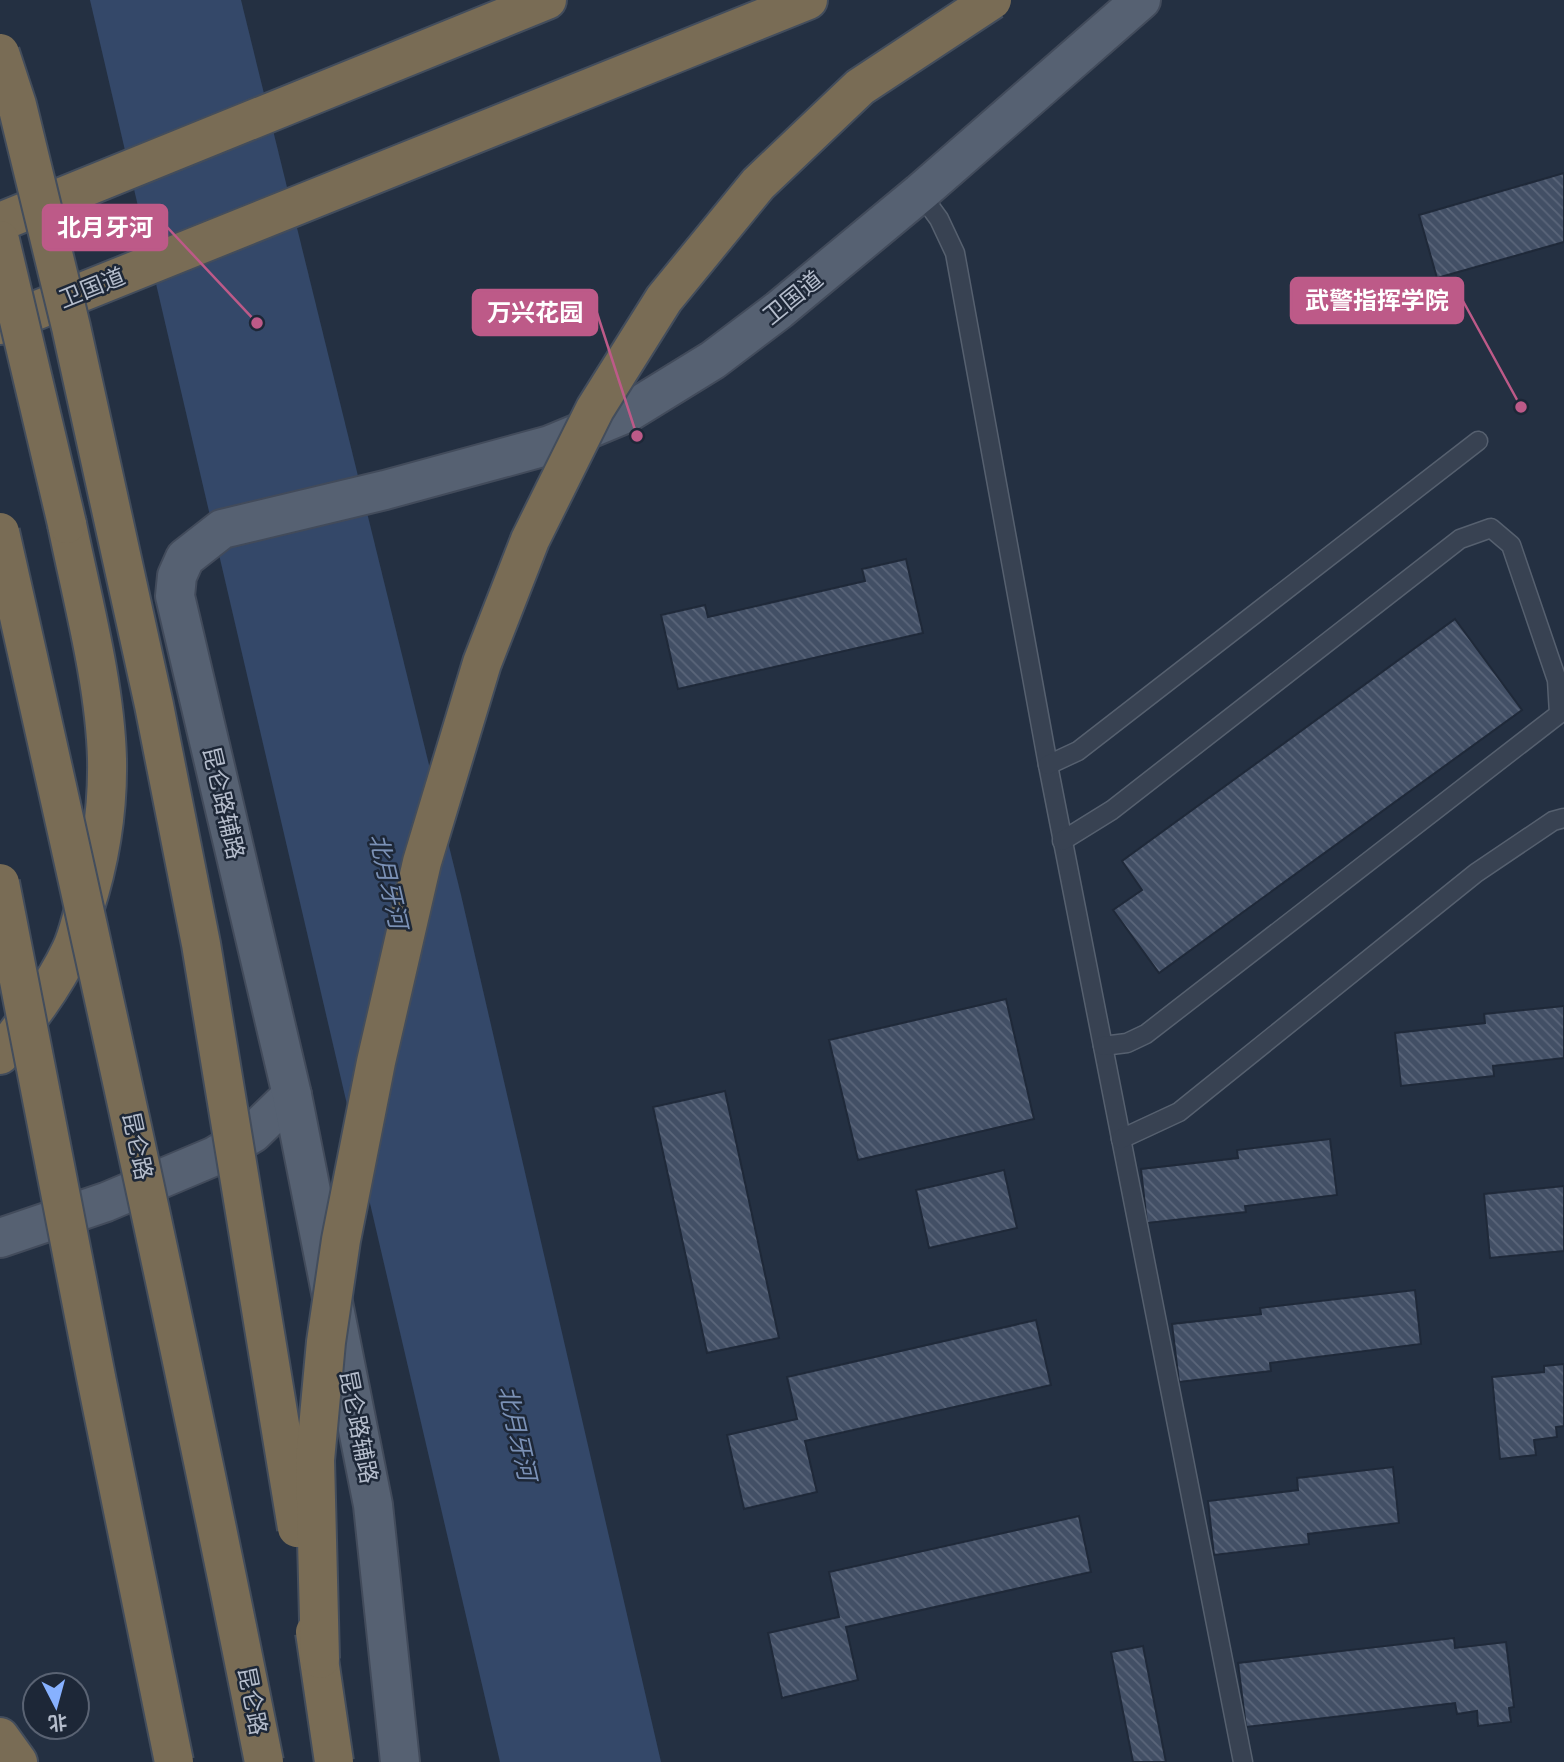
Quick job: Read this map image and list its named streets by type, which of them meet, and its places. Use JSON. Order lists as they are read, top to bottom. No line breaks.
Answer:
{"streets":{"highway":["卫国道","昆仑路"],"main road":["昆仑路辅路"]},"crossings":[["卫国道","昆仑路辅路"]],"water":["北月牙河"],"places":["北月牙河","武警指挥学院","万兴花园"],"north":"bottom"}
